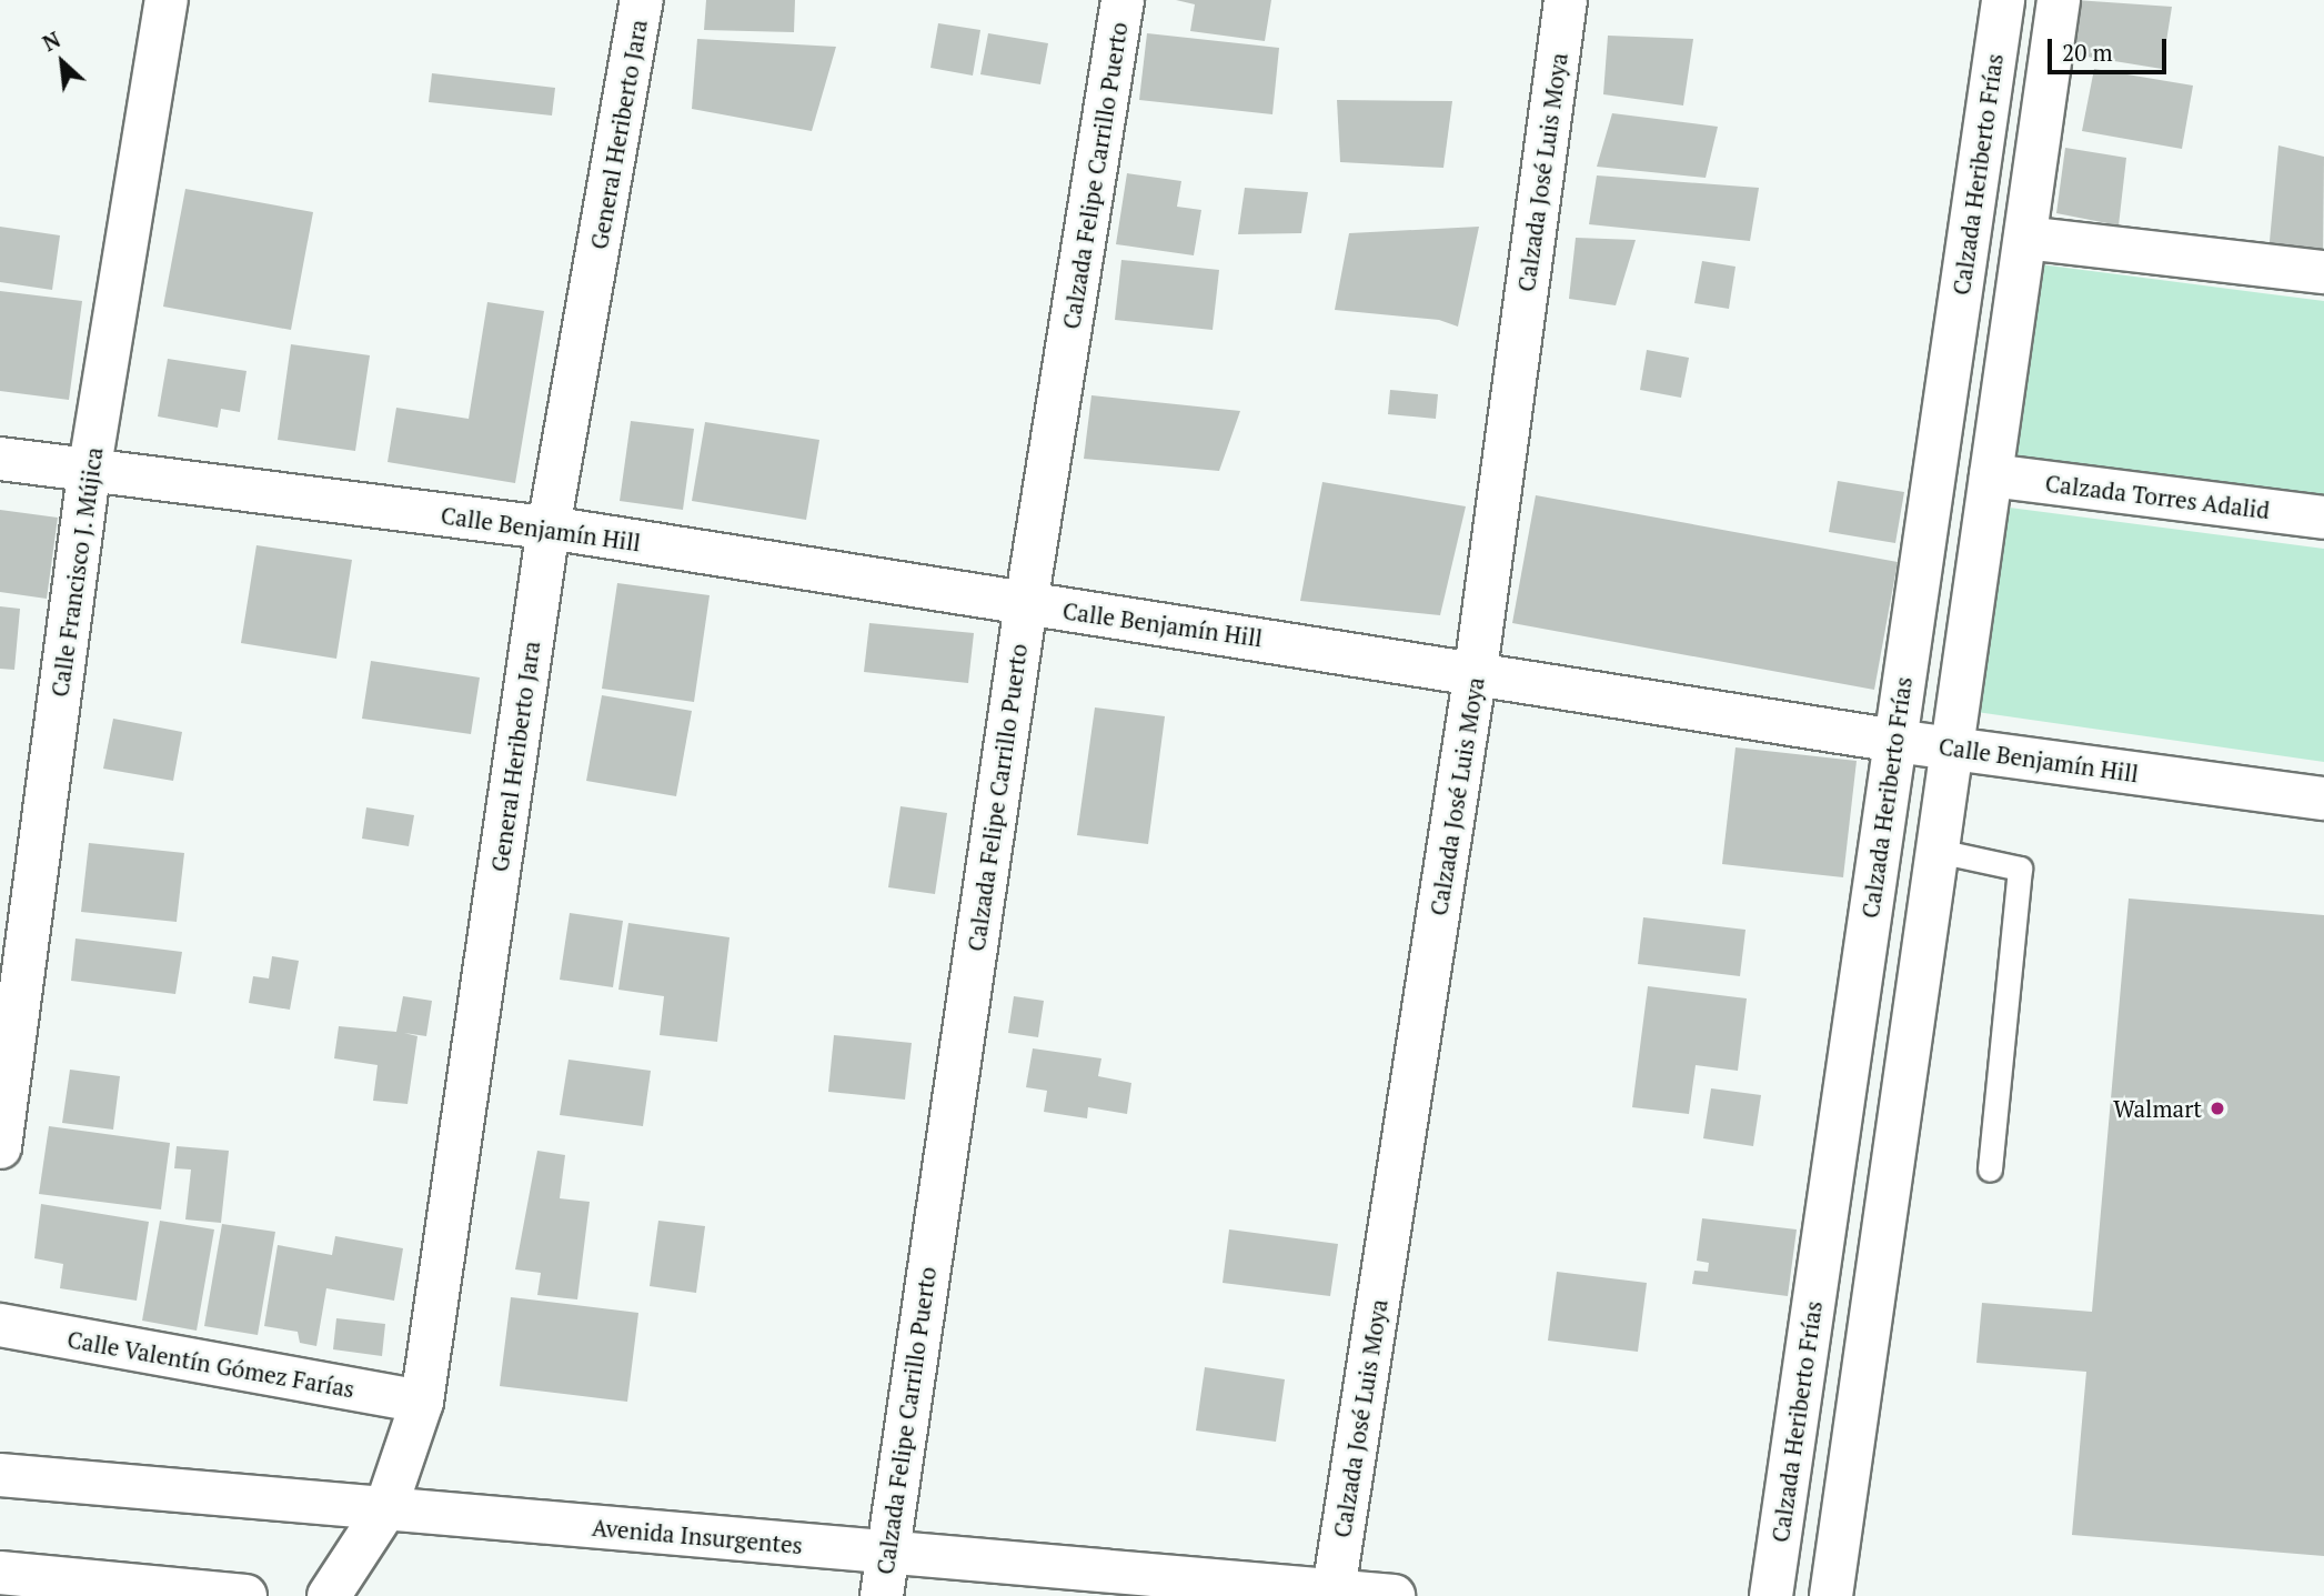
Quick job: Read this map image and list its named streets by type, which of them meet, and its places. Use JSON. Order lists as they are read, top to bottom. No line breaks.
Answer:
{"streets":{"street":["General Heriberto Jara","Calzada José Luis Moya","Calzada Heriberto Frías","Calzada Felipe Carrillo Puerto","Calzada Torres Adalid","Calle Benjamín Hill","Calle Francisco J. Mújica","Calle Valentín Gómez Farías","Avenida Insurgentes"]},"crossings":[["General Heriberto Jara","Calle Benjamín Hill"],["General Heriberto Jara","Calle Valentín Gómez Farías"],["General Heriberto Jara","Avenida Insurgentes"],["Calzada José Luis Moya","Calle Benjamín Hill"],["Calzada José Luis Moya","Avenida Insurgentes"],["Calzada Heriberto Frías","Calle Benjamín Hill"],["Calzada Felipe Carrillo Puerto","Calle Benjamín Hill"],["Calzada Felipe Carrillo Puerto","Avenida Insurgentes"],["Calle Benjamín Hill","Calle Francisco J. Mújica"]],"places":["Walmart"],"scale_bar":"20 m","north":"top left"}
